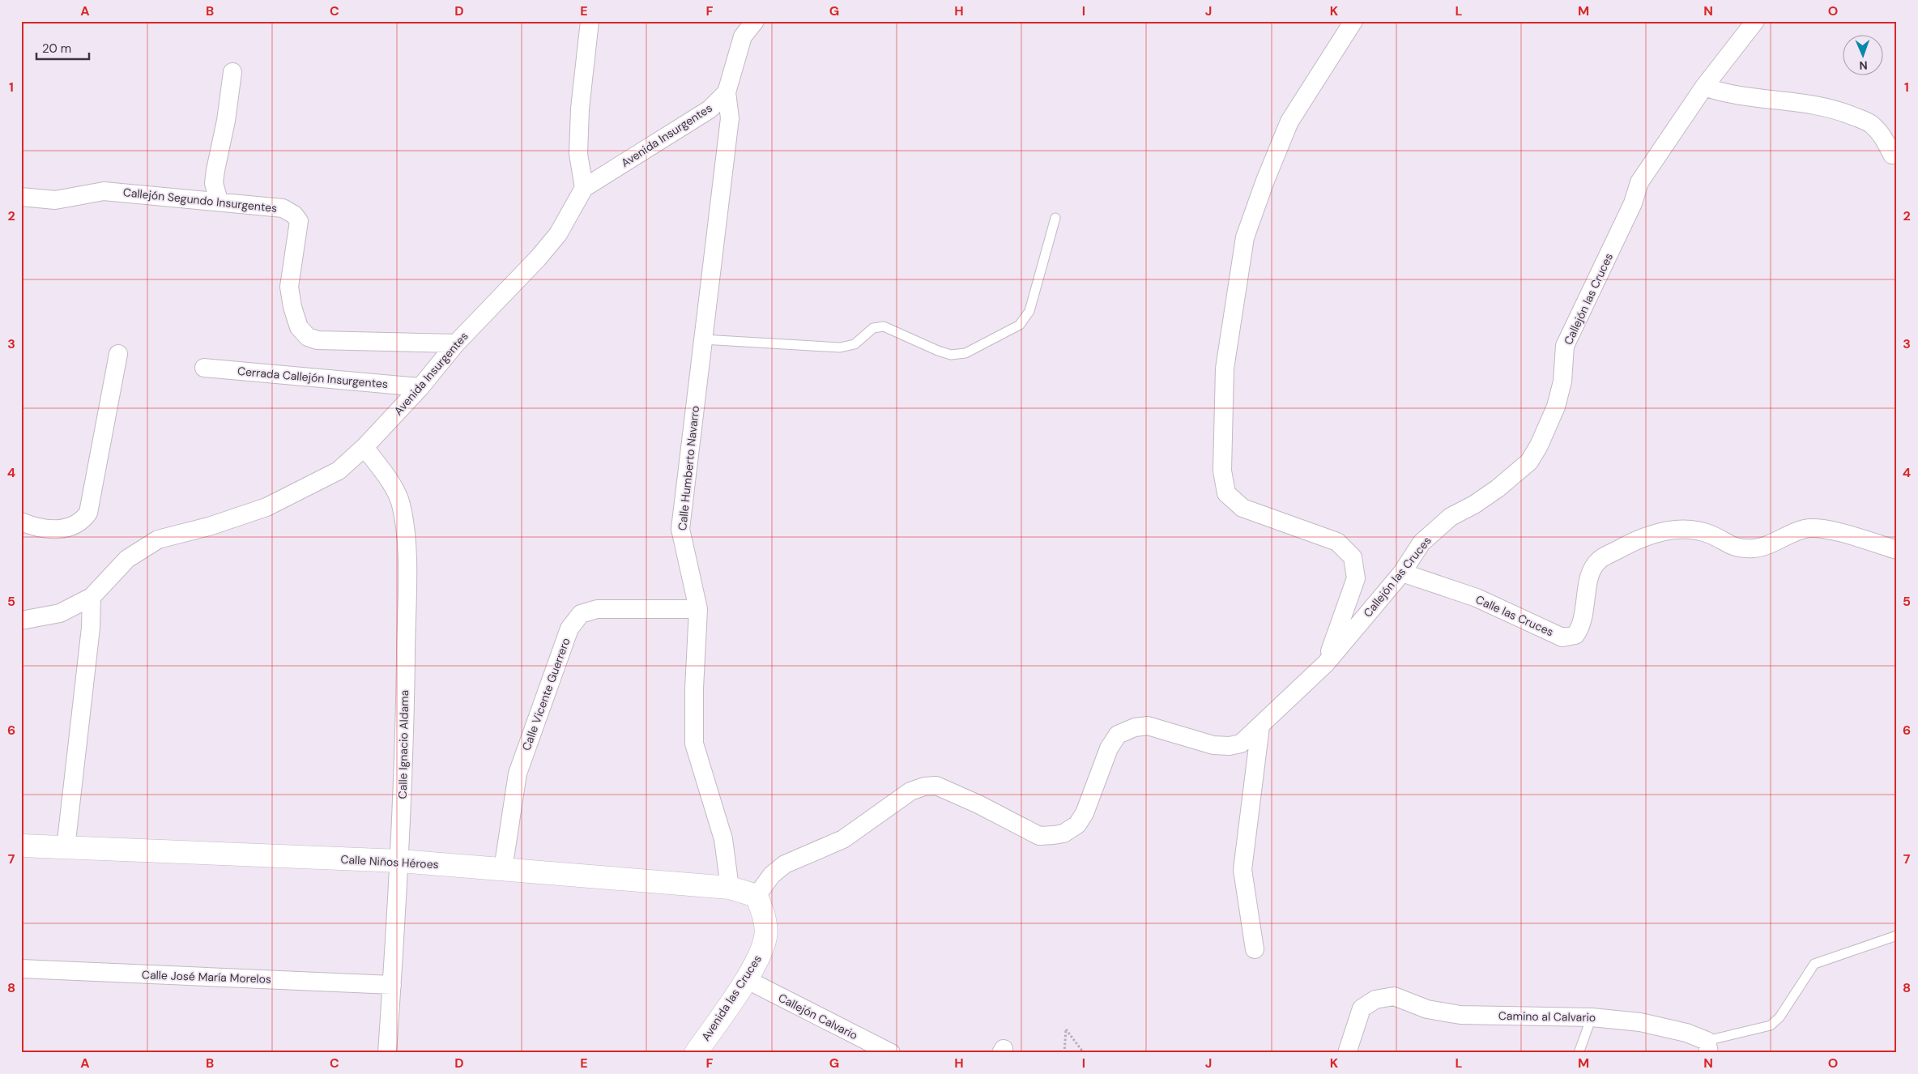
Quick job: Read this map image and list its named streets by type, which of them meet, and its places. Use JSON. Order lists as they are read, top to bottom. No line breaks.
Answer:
{"streets":{"street":["Avenida Insurgentes","Callejón Segundo Insurgentes","Callejón las Cruces","Cerrada Callejón Insurgentes","Calle Humberto Navarro","Calle las Cruces","Calle Vicente Guerrero","Calle Ignacio Aldama","Calle Niños Héroes","Calle José María Morelos","Avenida las Cruces","Callejón Calvario","Camino al Calvario"]},"crossings":[["Avenida Insurgentes","Callejón Segundo Insurgentes"],["Avenida Insurgentes","Cerrada Callejón Insurgentes"],["Avenida Insurgentes","Calle Humberto Navarro"],["Avenida Insurgentes","Calle Ignacio Aldama"],["Callejón las Cruces","Calle las Cruces"],["Callejón las Cruces","Calle Niños Héroes"],["Callejón las Cruces","Avenida las Cruces"],["Calle Humberto Navarro","Calle Vicente Guerrero"],["Calle Humberto Navarro","Calle Niños Héroes"],["Calle Vicente Guerrero","Calle Niños Héroes"],["Calle Ignacio Aldama","Calle Niños Héroes"],["Calle Ignacio Aldama","Calle José María Morelos"],["Calle Niños Héroes","Avenida las Cruces"],["Avenida las Cruces","Callejón Calvario"]],"scale_bar":"20 m","north":"bottom","grid":{"columns":["A","B","C","D","E","F","G","H","I","J","K","L","M","N","O"],"rows":["1","2","3","4","5","6","7","8"]}}
